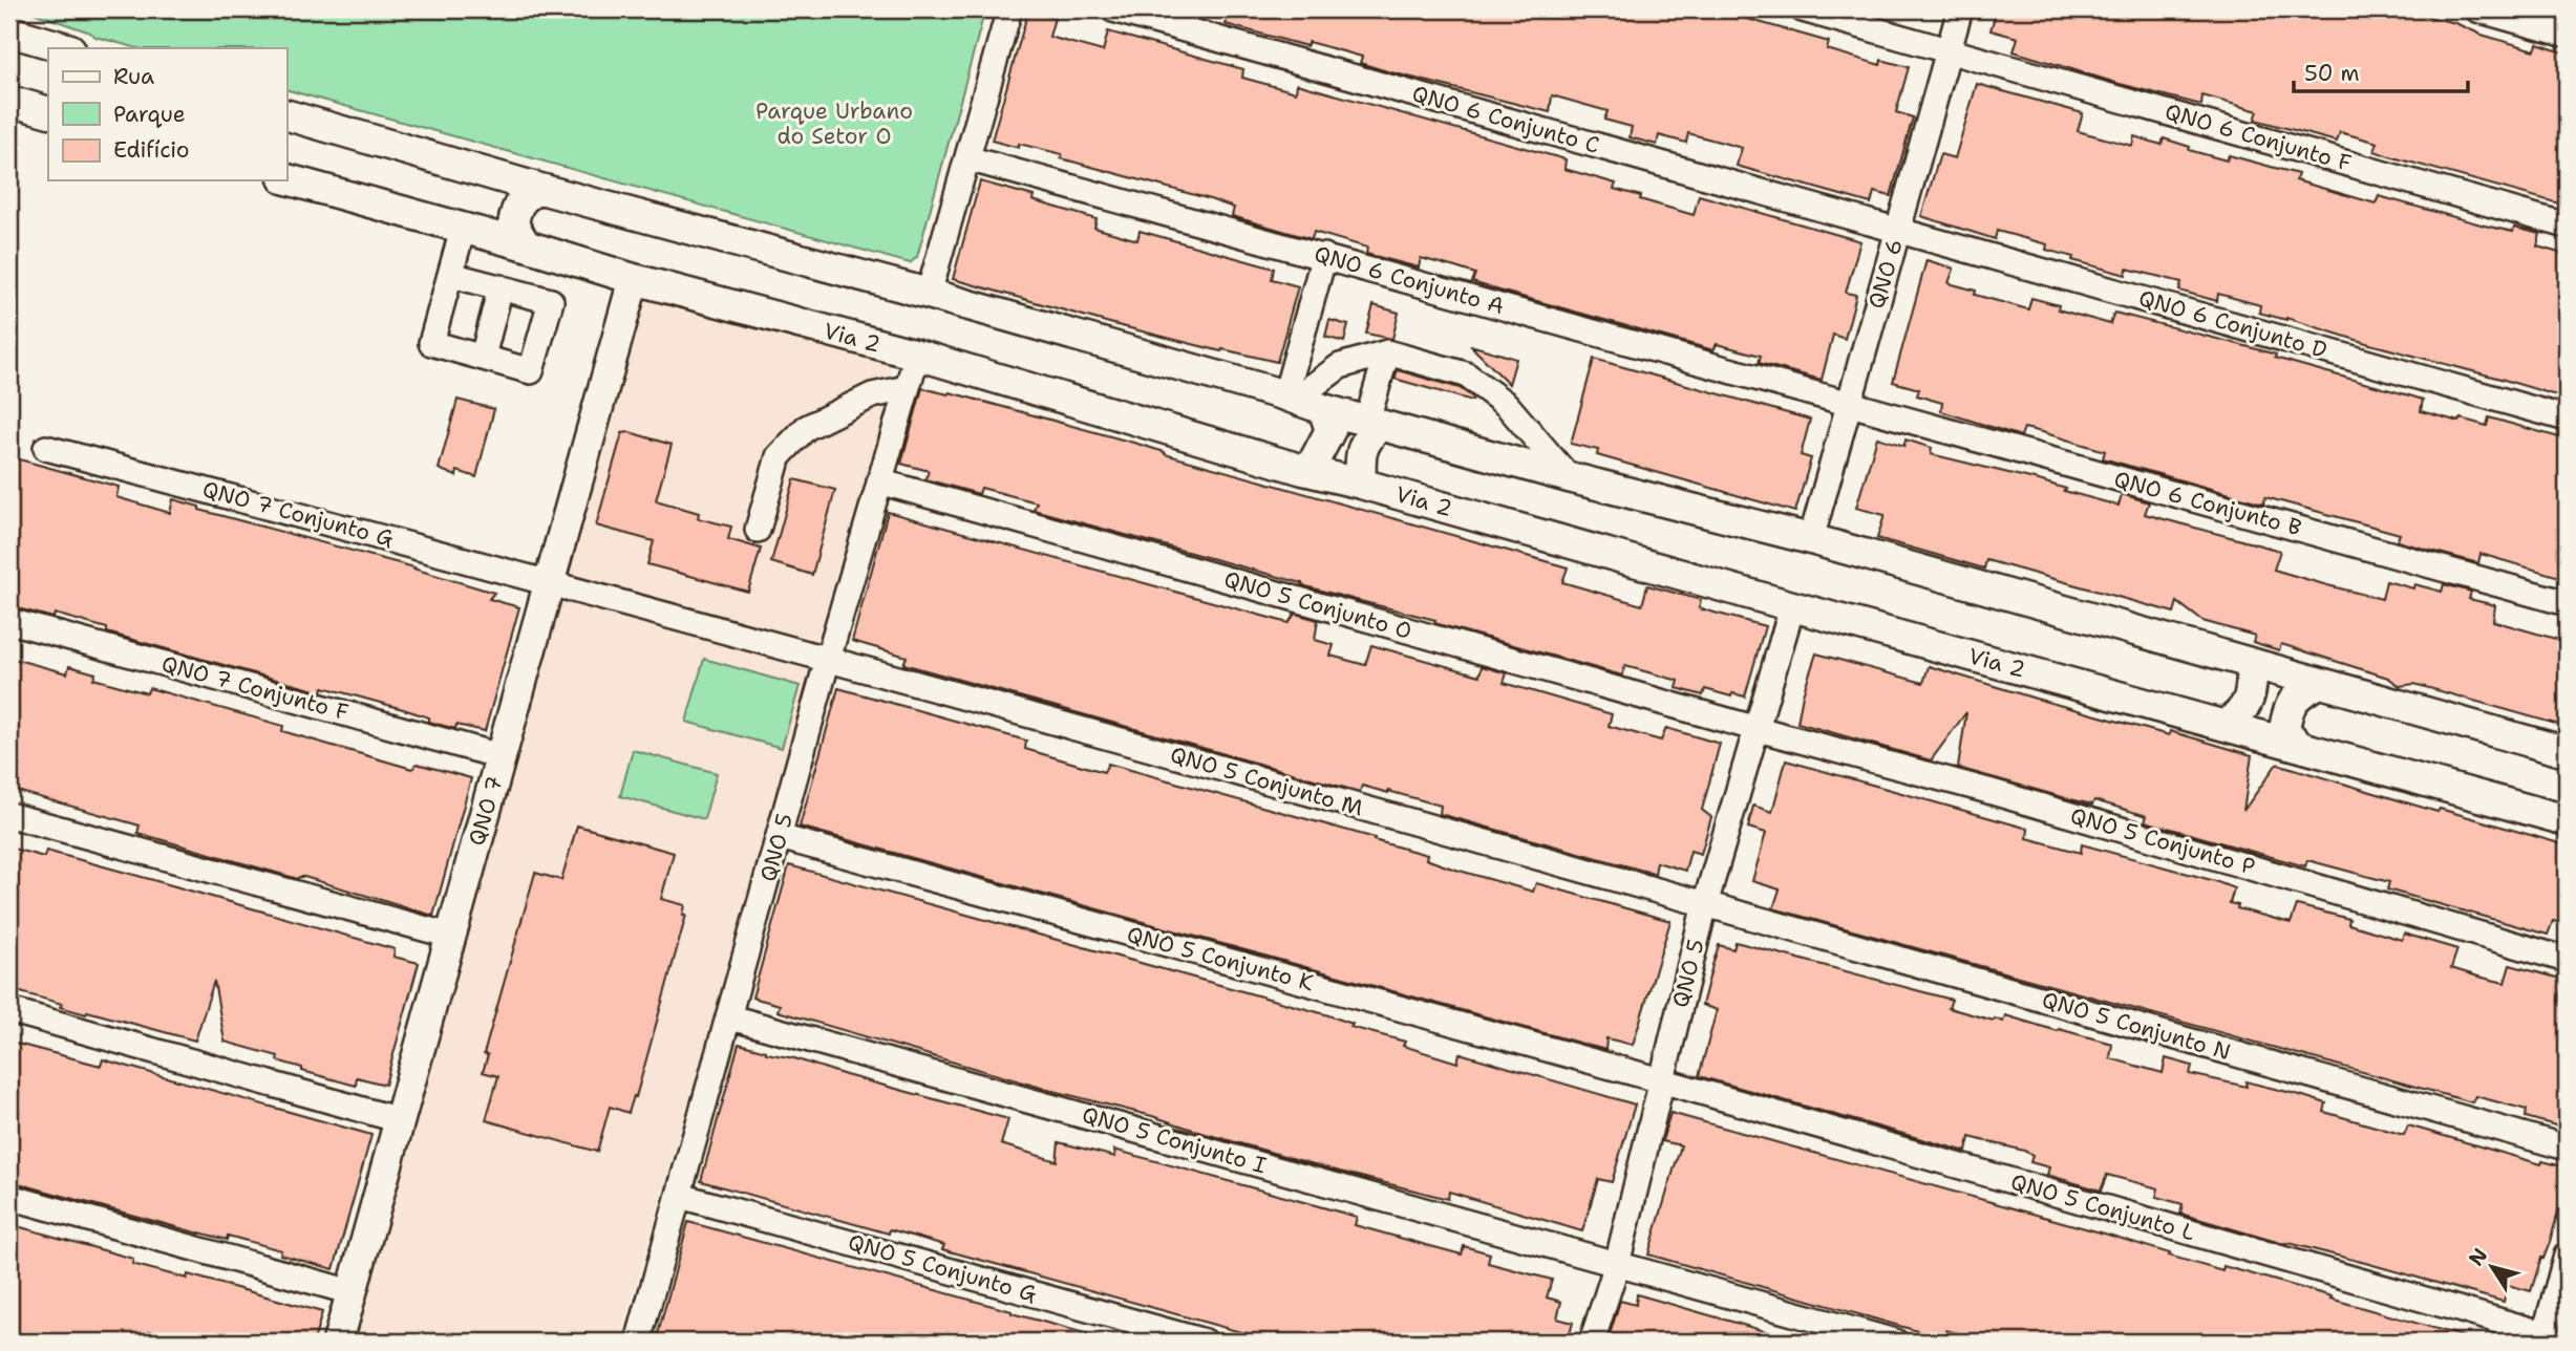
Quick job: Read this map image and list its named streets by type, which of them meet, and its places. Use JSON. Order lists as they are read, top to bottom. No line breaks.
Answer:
{"streets":{"main road":["Via 2","QNO 7"],"street":["QNO 6 Conjunto C","QNO 6 Conjunto F","QNO 6","QNO 6 Conjunto A","QNO 6 Conjunto D","QNO 6 Conjunto B","QNO 7 Conjunto G","QNO 5 Conjunto O","QNO 7 Conjunto F","QNO 5 Conjunto M","QNO 5 Conjunto P","QNO 5","QNO 5 Conjunto K","QNO 5 Conjunto N","QNO 5 Conjunto I","QNO 5 Conjunto L","QNO 5 Conjunto G"]},"crossings":[["QNO 6 Conjunto C","QNO 6"],["QNO 6 Conjunto C","QNO 6 Conjunto D"],["QNO 6 Conjunto F","QNO 6"],["QNO 6","QNO 6 Conjunto A"],["QNO 6","QNO 6 Conjunto D"],["QNO 6","QNO 6 Conjunto B"],["QNO 6 Conjunto A","QNO 6 Conjunto B"],["Via 2","QNO 7"],["Via 2","QNO 5"],["QNO 7 Conjunto G","QNO 5 Conjunto M"],["QNO 7 Conjunto G","QNO 7"],["QNO 7 Conjunto G","QNO 5"],["QNO 5 Conjunto O","QNO 5 Conjunto P"],["QNO 5 Conjunto O","QNO 5"],["QNO 7 Conjunto F","QNO 7"],["QNO 5 Conjunto M","QNO 5"],["QNO 5 Conjunto M","QNO 5 Conjunto N"],["QNO 5 Conjunto P","QNO 5"],["QNO 5","QNO 5 Conjunto K"],["QNO 5","QNO 5 Conjunto N"],["QNO 5","QNO 5 Conjunto I"],["QNO 5","QNO 5 Conjunto L"],["QNO 5","QNO 5 Conjunto G"],["QNO 5 Conjunto K","QNO 5 Conjunto L"]],"parks":["Parque Urbano do Setor O"],"legend":["Rua","Parque","Edifício"],"scale_bar":"50 m","north":"top left"}
